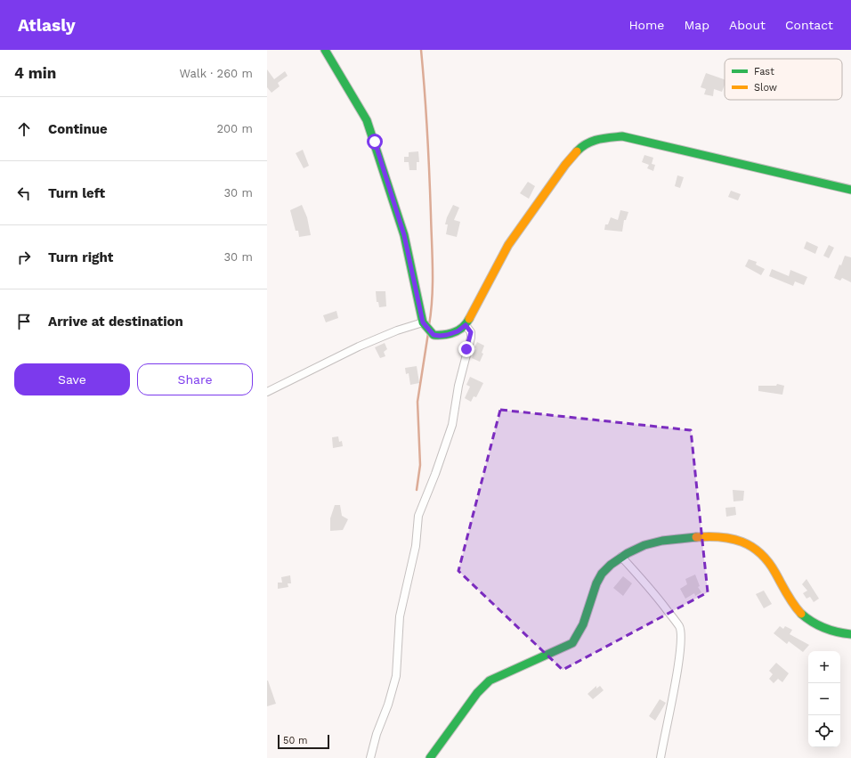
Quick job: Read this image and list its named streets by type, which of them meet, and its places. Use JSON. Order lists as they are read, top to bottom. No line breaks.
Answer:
{"legend":["Fast","Slow"],"scale_bar":"50 m","page":{"header":"Atlasly","nav":["Home","Map","About","Contact"],"heading":["4 min","Walk · 260 m"],"list":[["Continue","200 m"],["Turn left","30 m"],["Turn right","30 m"],"Arrive at destination"],"buttons":["Save","Share"],"map_buttons":["+","−"],"scale":"50 m"}}
